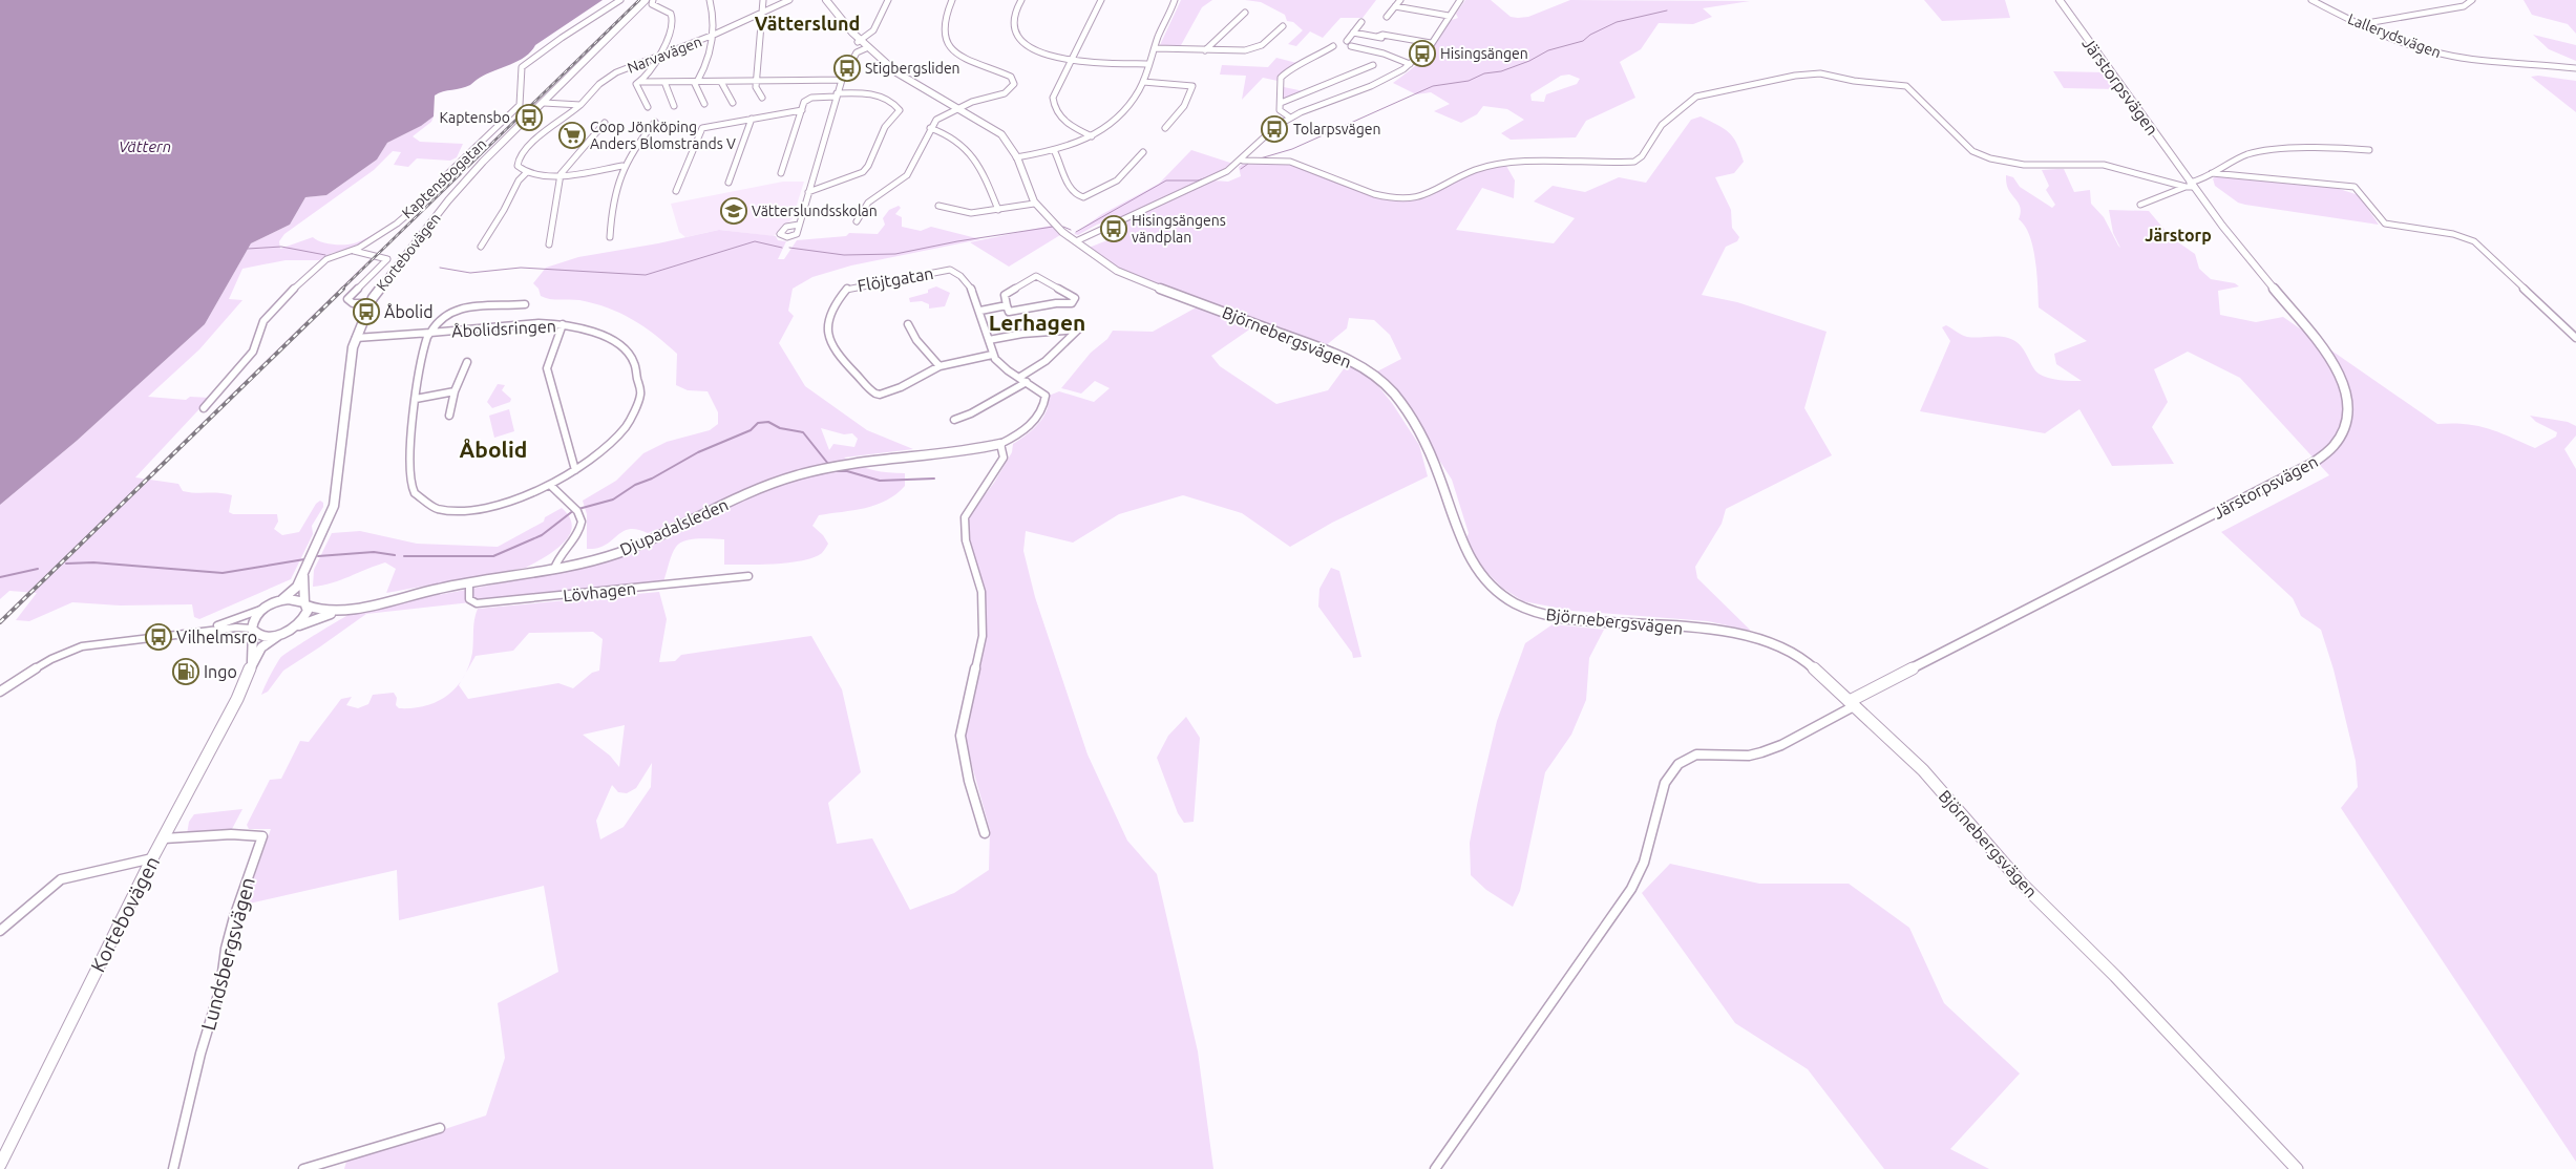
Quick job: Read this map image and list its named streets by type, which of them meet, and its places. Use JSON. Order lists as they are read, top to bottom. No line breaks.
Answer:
{"streets":{"street":["Lallerydsvägen","Narvavägen","Järstorpsvägen","Kaptensbogatan","Kortebovägen","Flöjtgatan","Åbolidsringen","Björnebergsvägen","Djupadalsleden","Lövhagen","Lundsbergsvägen"]},"crossings":[["Järstorpsvägen","Björnebergsvägen"],["Kortebovägen","Åbolidsringen"],["Kortebovägen","Djupadalsleden"],["Kortebovägen","Lundsbergsvägen"],["Djupadalsleden","Lövhagen"]],"districts":["Vätterslund","Järstorp","Lerhagen","Åbolid"],"water":["Vättern"],"places":{"bus stop":["Hisingsängen","Stigbergsliden","Kaptensbo","Tolarpsvägen","Hisingsängens vändplan","Åbolid","Vilhelmsro"],"supermarket":["Coop Jönköping Anders Blomstrands V"],"school or university":["Vätterslundsskolan"],"fuel station":["Ingo"]}}
